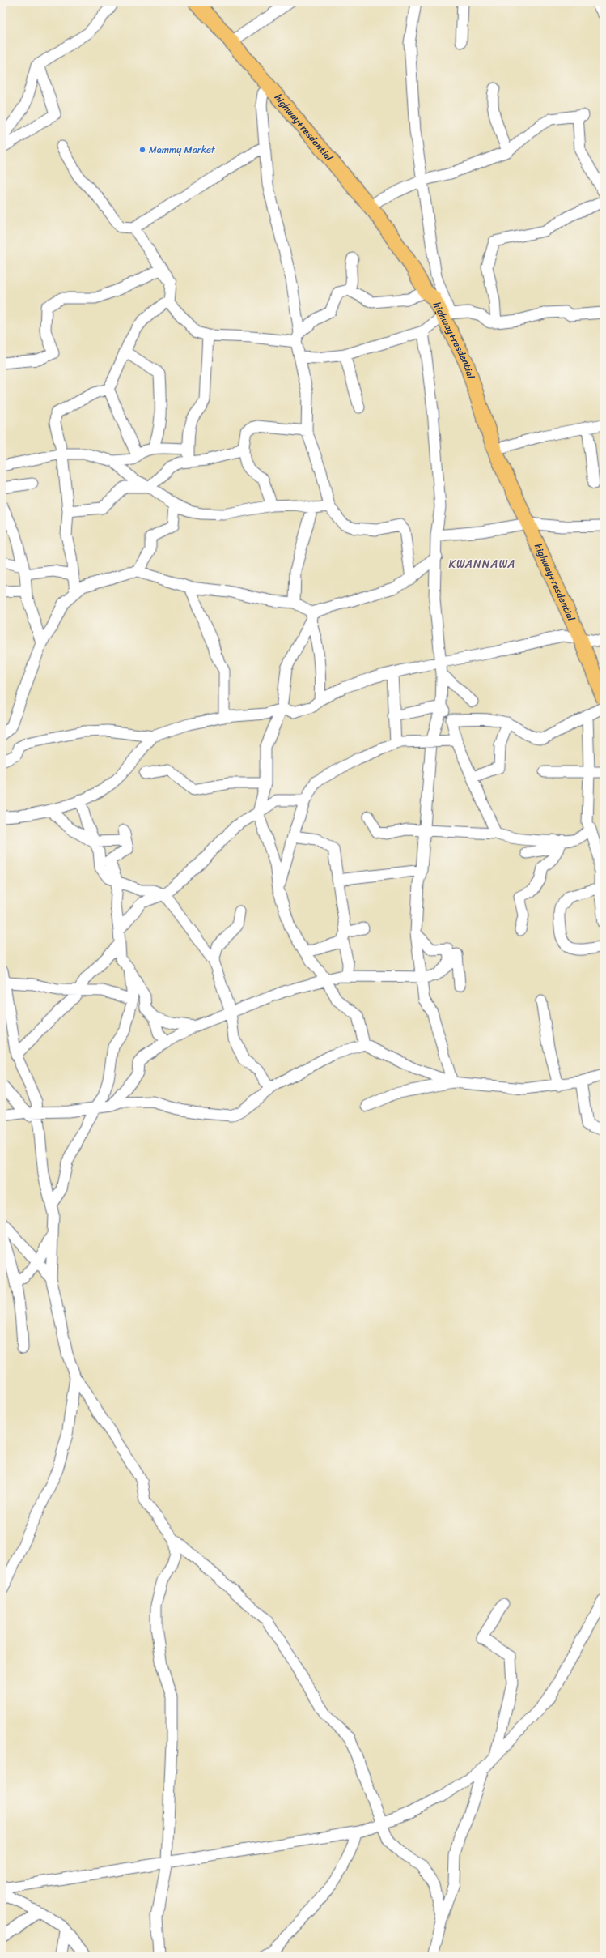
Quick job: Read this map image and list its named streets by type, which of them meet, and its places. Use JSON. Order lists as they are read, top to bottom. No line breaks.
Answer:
{"streets":{"highway":["highway+resdential"]},"districts":["KWANNAWA"],"places":["Mammy Market"]}
